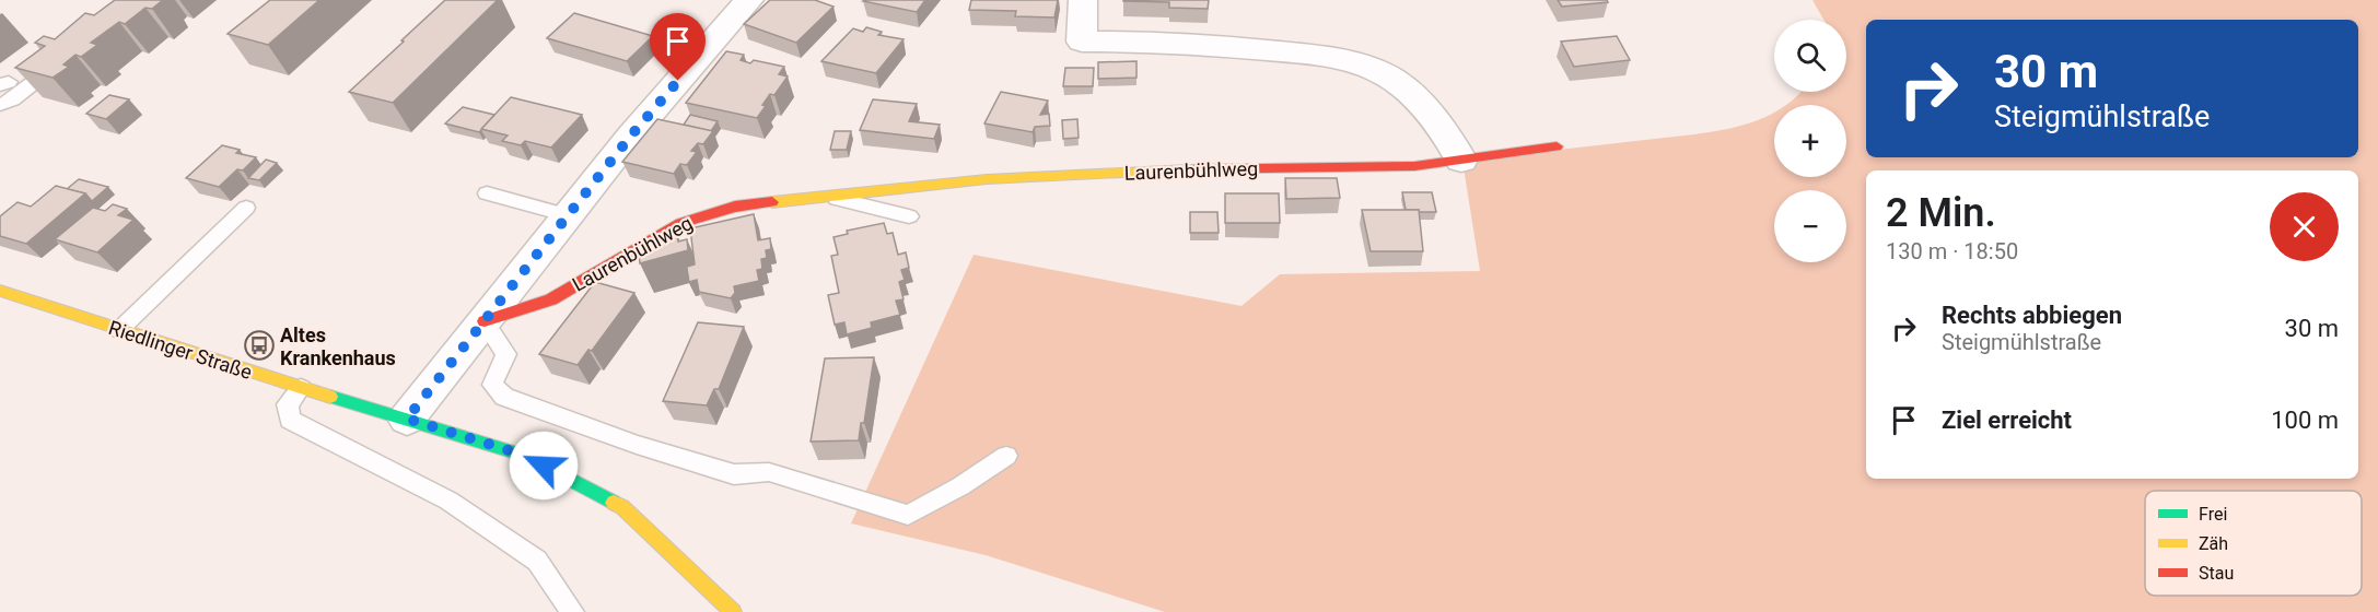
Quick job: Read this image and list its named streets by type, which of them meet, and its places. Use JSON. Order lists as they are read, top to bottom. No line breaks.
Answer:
{"streets":{"street":["Laurenbühlweg","Riedlinger Straße"]},"places":{"bus stop":["Altes Krankenhaus"]},"legend":["Frei","Zäh","Stau"],"page":{"map_buttons":["+","−"],"turn":["30 m","Steigmühlstraße"],"heading":["2 Min.","130 m · 18:50"],"list":[{"name":"Rechts abbiegen","note":"Steigmühlstraße","value":"30 m"},{"name":"Ziel erreicht","value":"100 m"}]}}
